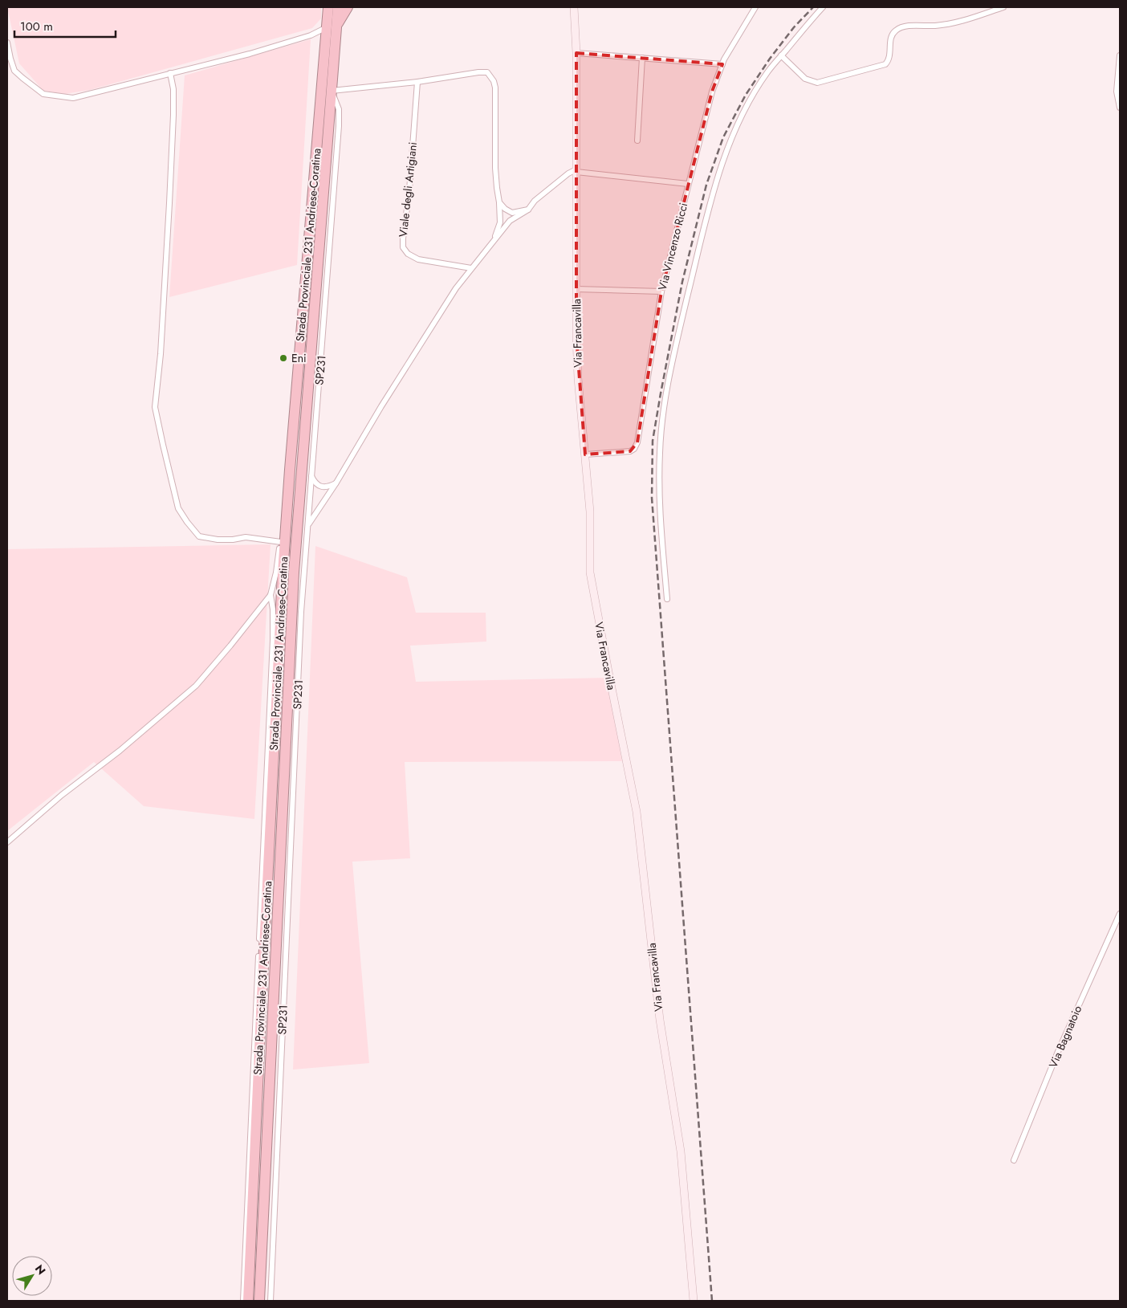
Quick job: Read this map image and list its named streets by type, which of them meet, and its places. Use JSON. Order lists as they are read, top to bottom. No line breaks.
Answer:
{"streets":{"highway":["Strada Provinciale 231 Andriese-Coratina","SP231"],"street":["Viale degli Artigiani","Via Vincenzo Ricci","Via Francavilla","Via Bagnatoio"]},"crossings":[["Strada Provinciale 231 Andriese-Coratina","SP231"],["Via Vincenzo Ricci","Via Francavilla"]],"places":["Eni"],"scale_bar":"100 m","north":"top right"}
